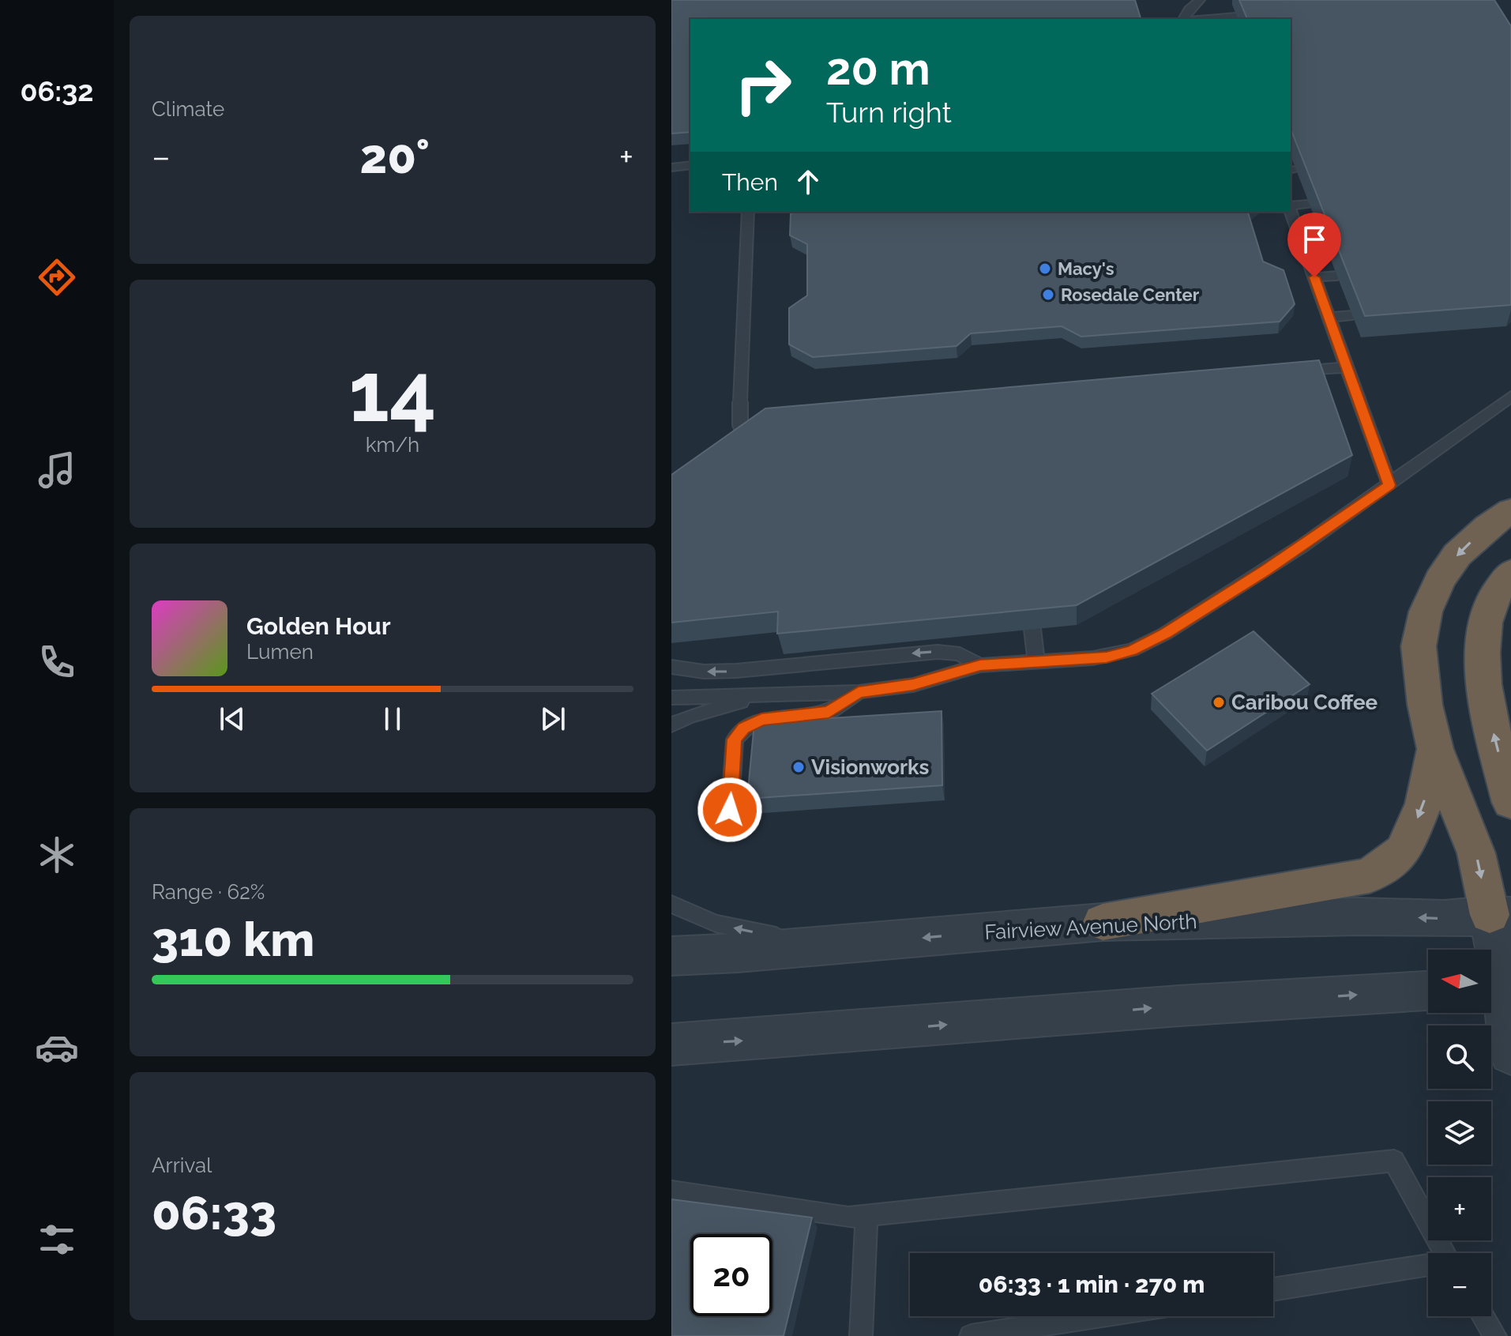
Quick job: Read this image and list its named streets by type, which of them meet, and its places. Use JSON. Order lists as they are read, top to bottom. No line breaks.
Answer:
{"streets":{"street":["Fairview Avenue North"]},"places":["Macy's","Rosedale Center","Caribou Coffee","Visionworks"],"north":"left","page":{"tabs":"06:32","tile":["Climate",["14","km/h"],["Range · 62%","310 km"],["Arrival","06:33"]],"turn":["20 m","Turn right"],"heat":["−","20°","+"],"then":"Then","song":["Golden Hour","Lumen"],"map_buttons":["+","−"],"limit":"20","trip":"06:33 · 1 min · 270 m"}}
